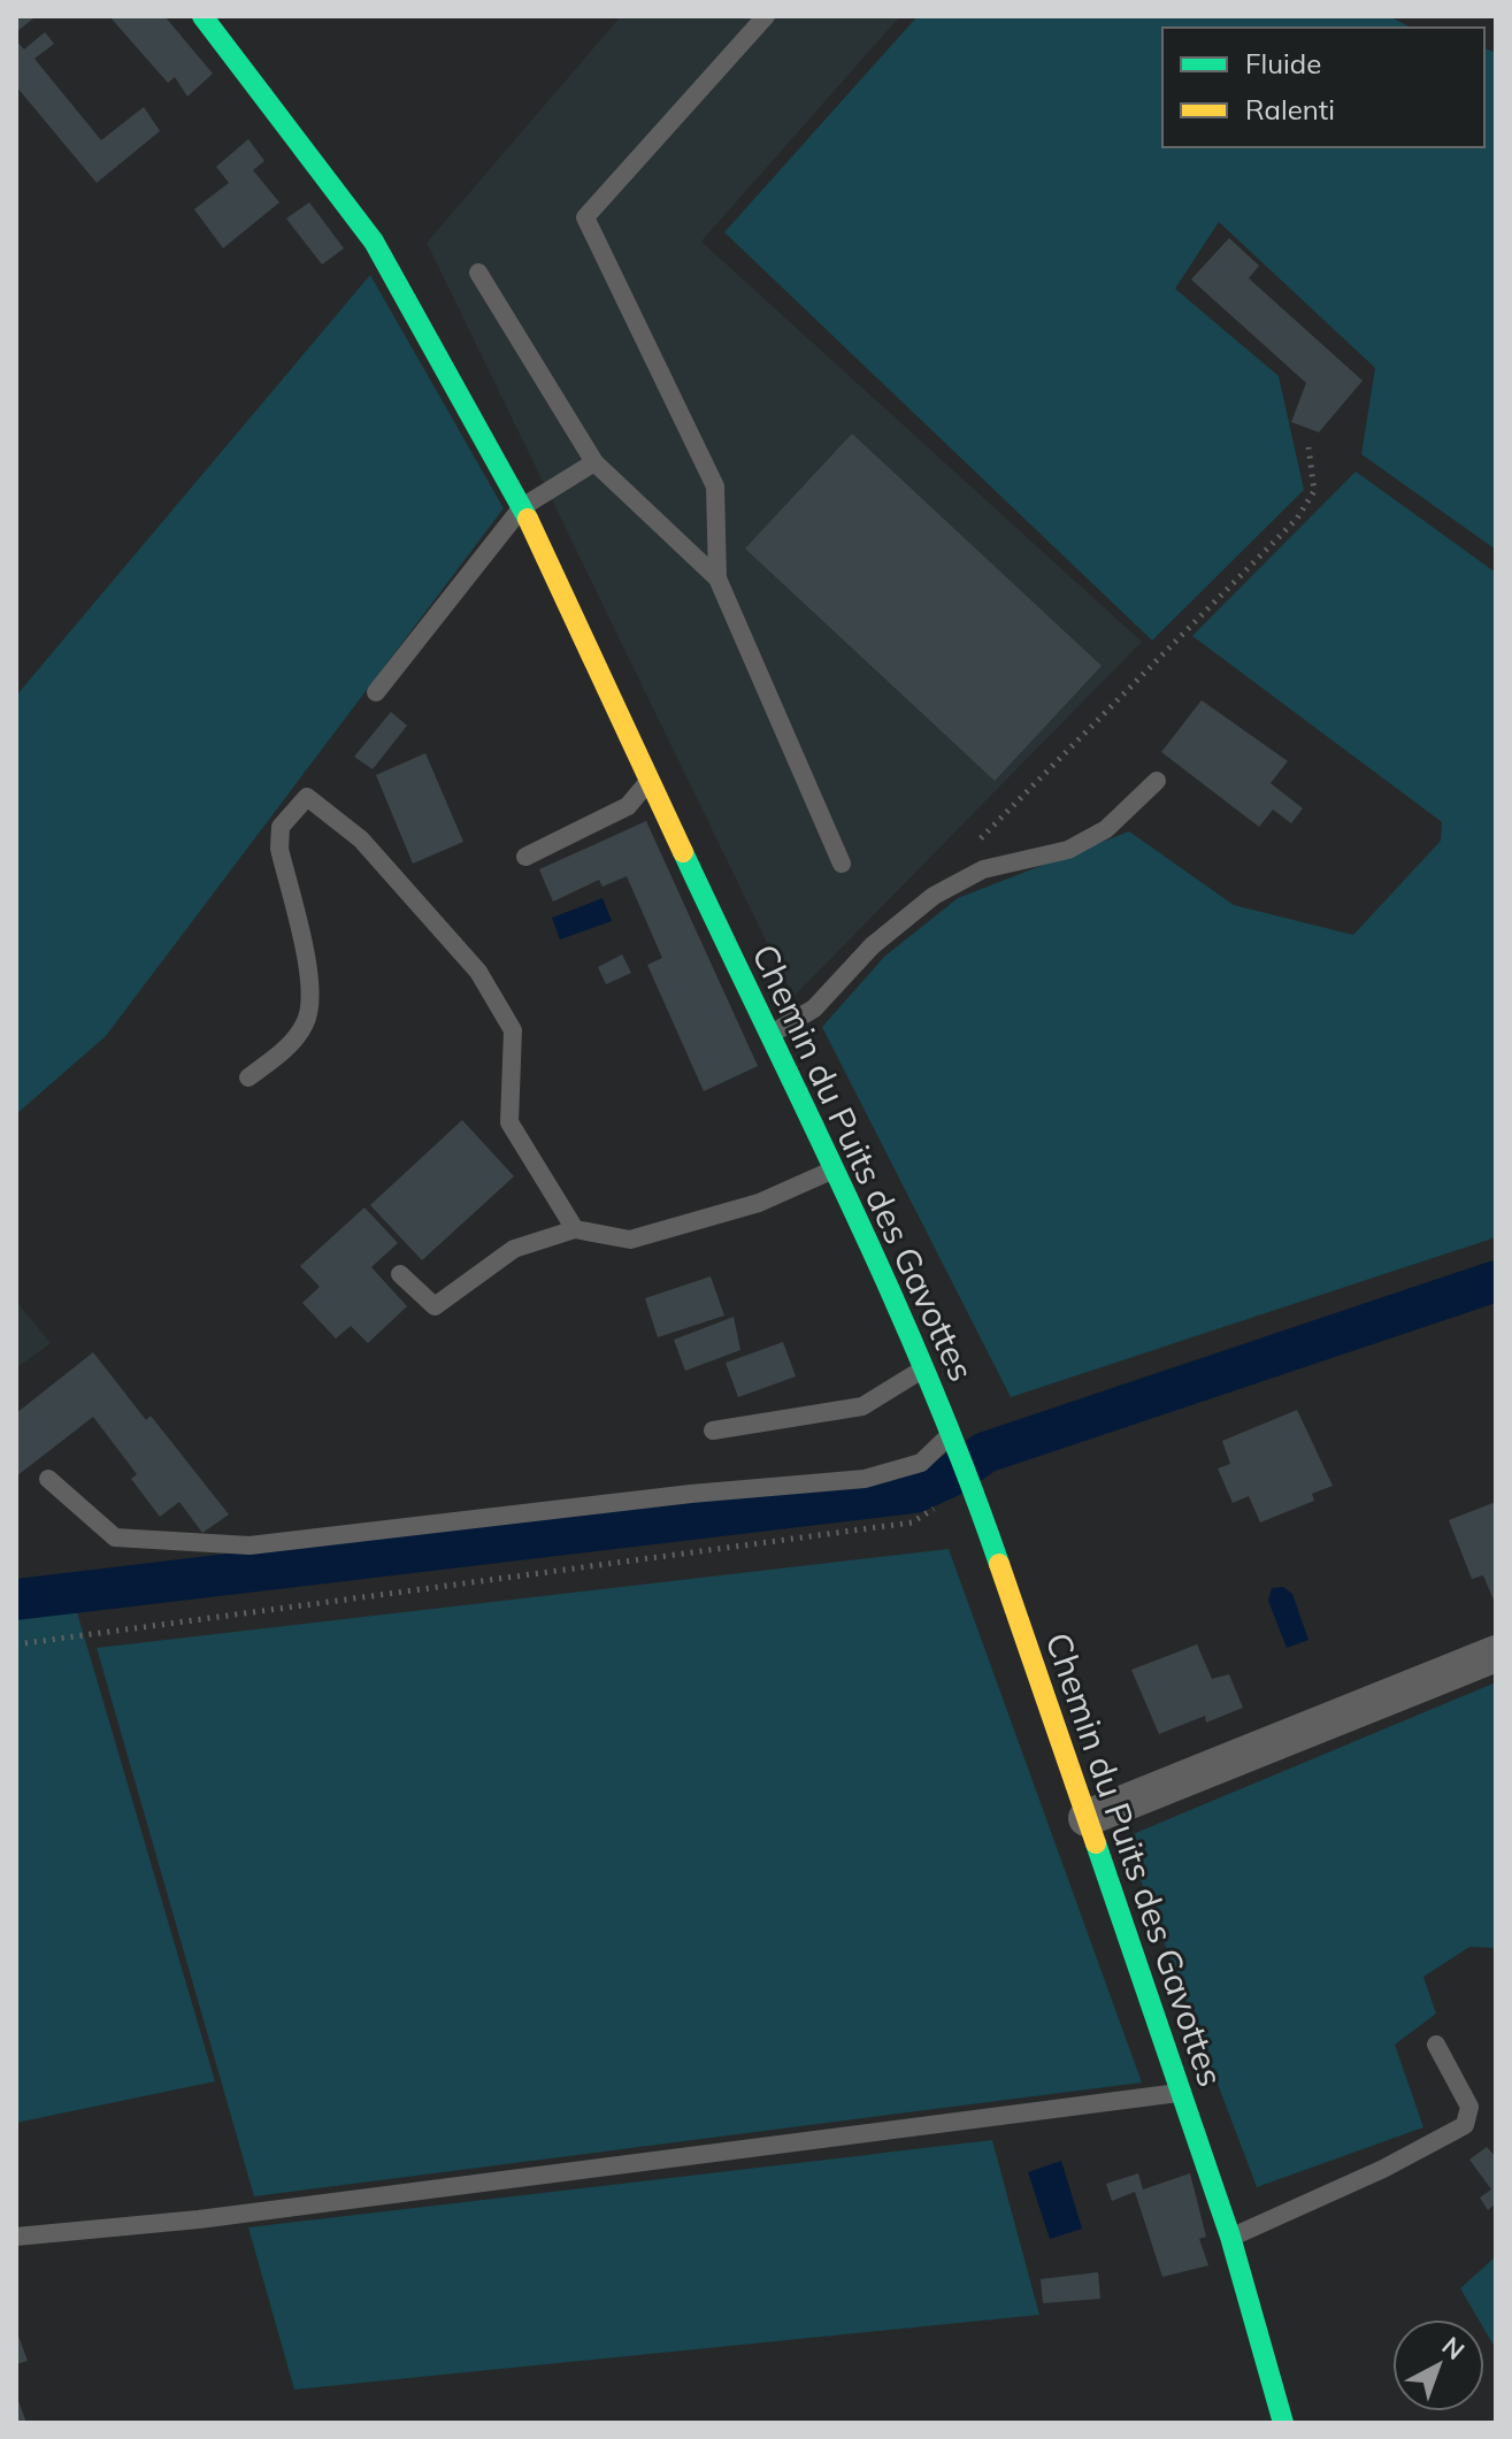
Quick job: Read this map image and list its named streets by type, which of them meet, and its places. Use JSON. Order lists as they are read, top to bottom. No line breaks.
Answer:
{"streets":{"street":["Chemin du Puits des Gavottes"]},"legend":["Fluide","Ralenti"],"north":"top right"}
